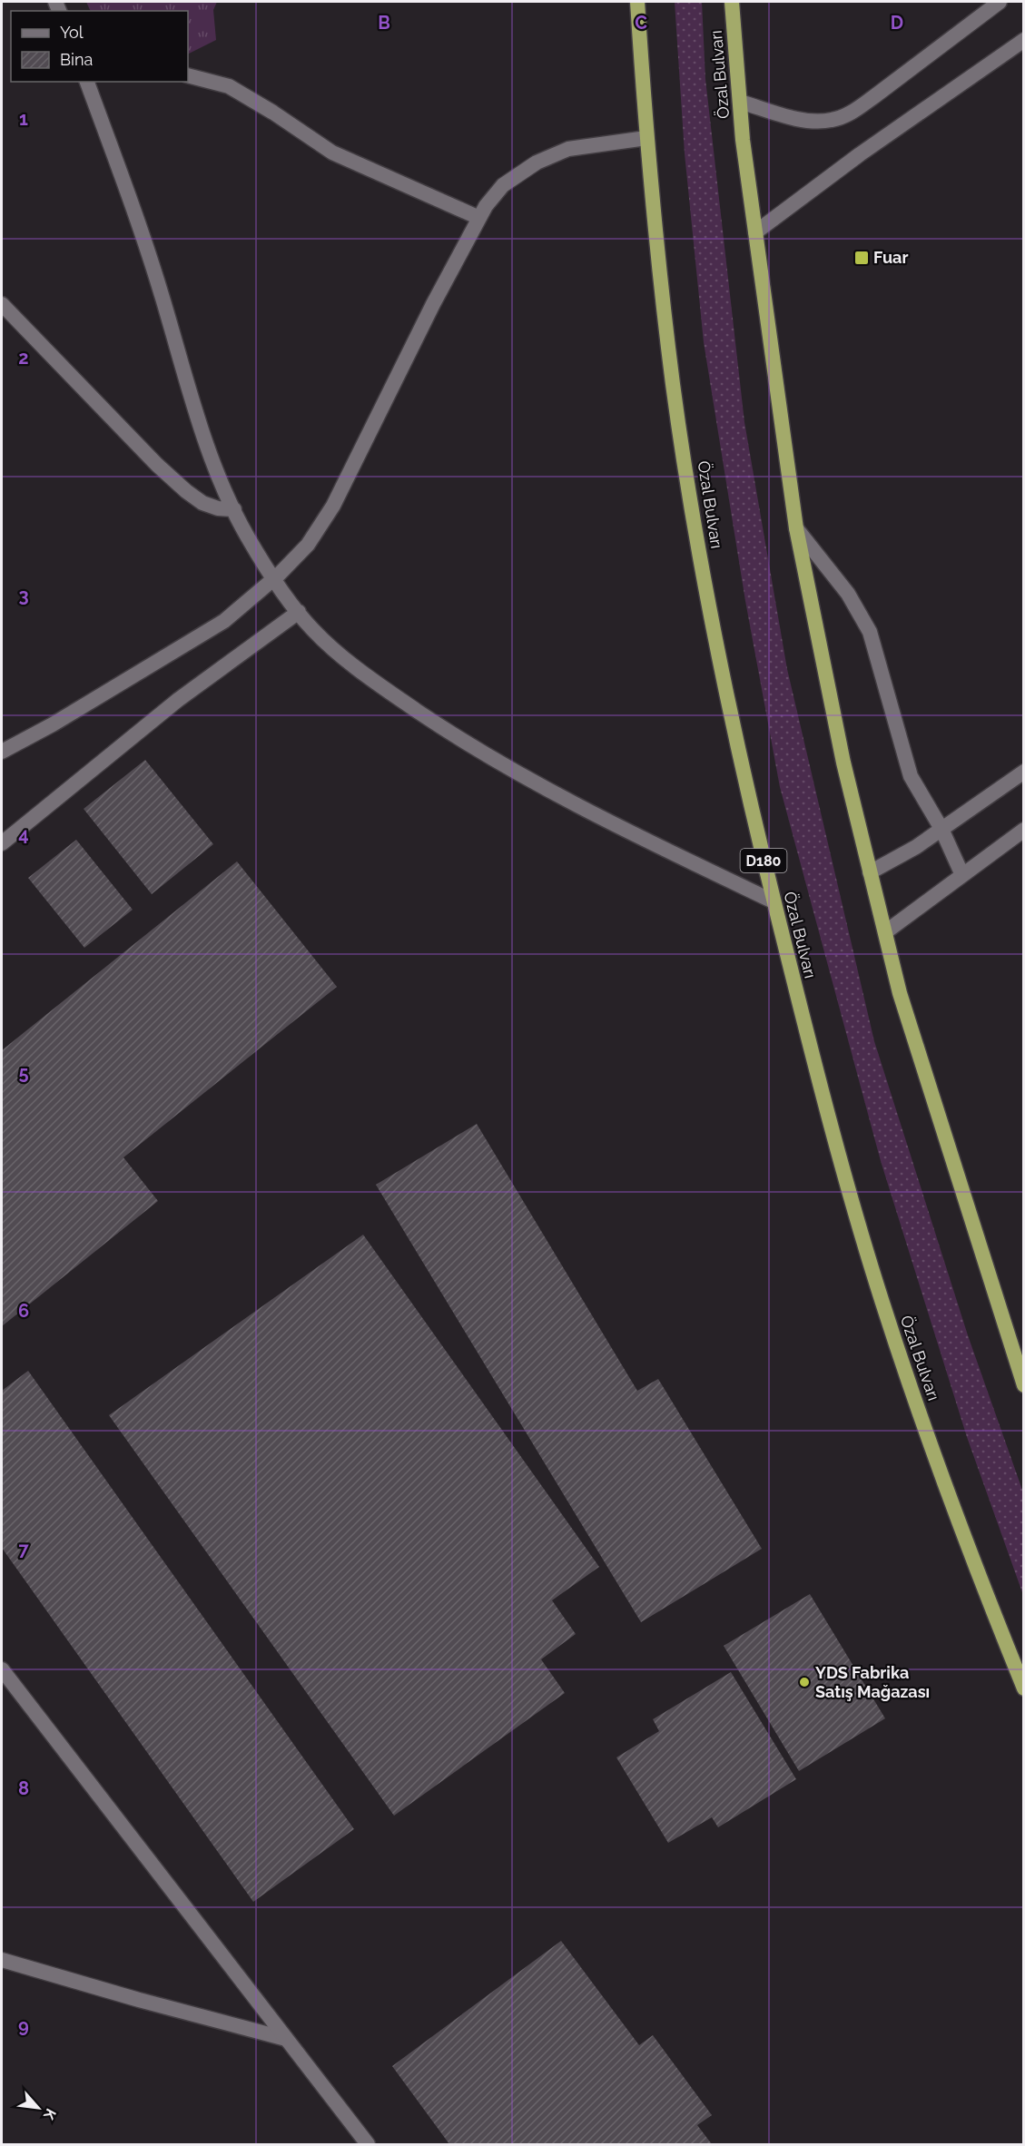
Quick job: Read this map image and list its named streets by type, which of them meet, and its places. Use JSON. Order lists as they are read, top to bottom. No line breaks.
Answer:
{"streets":{"highway":["Özal Bulvarı","D180"]},"places":{"transit":["Fuar"],"other":["YDS Fabrika Satış Mağazası"]},"legend":["Yol","Bina"],"north":"bottom right","grid":{"columns":["B","C","D"],"rows":["1","2","3","4","5","6","7","8","9"]}}
